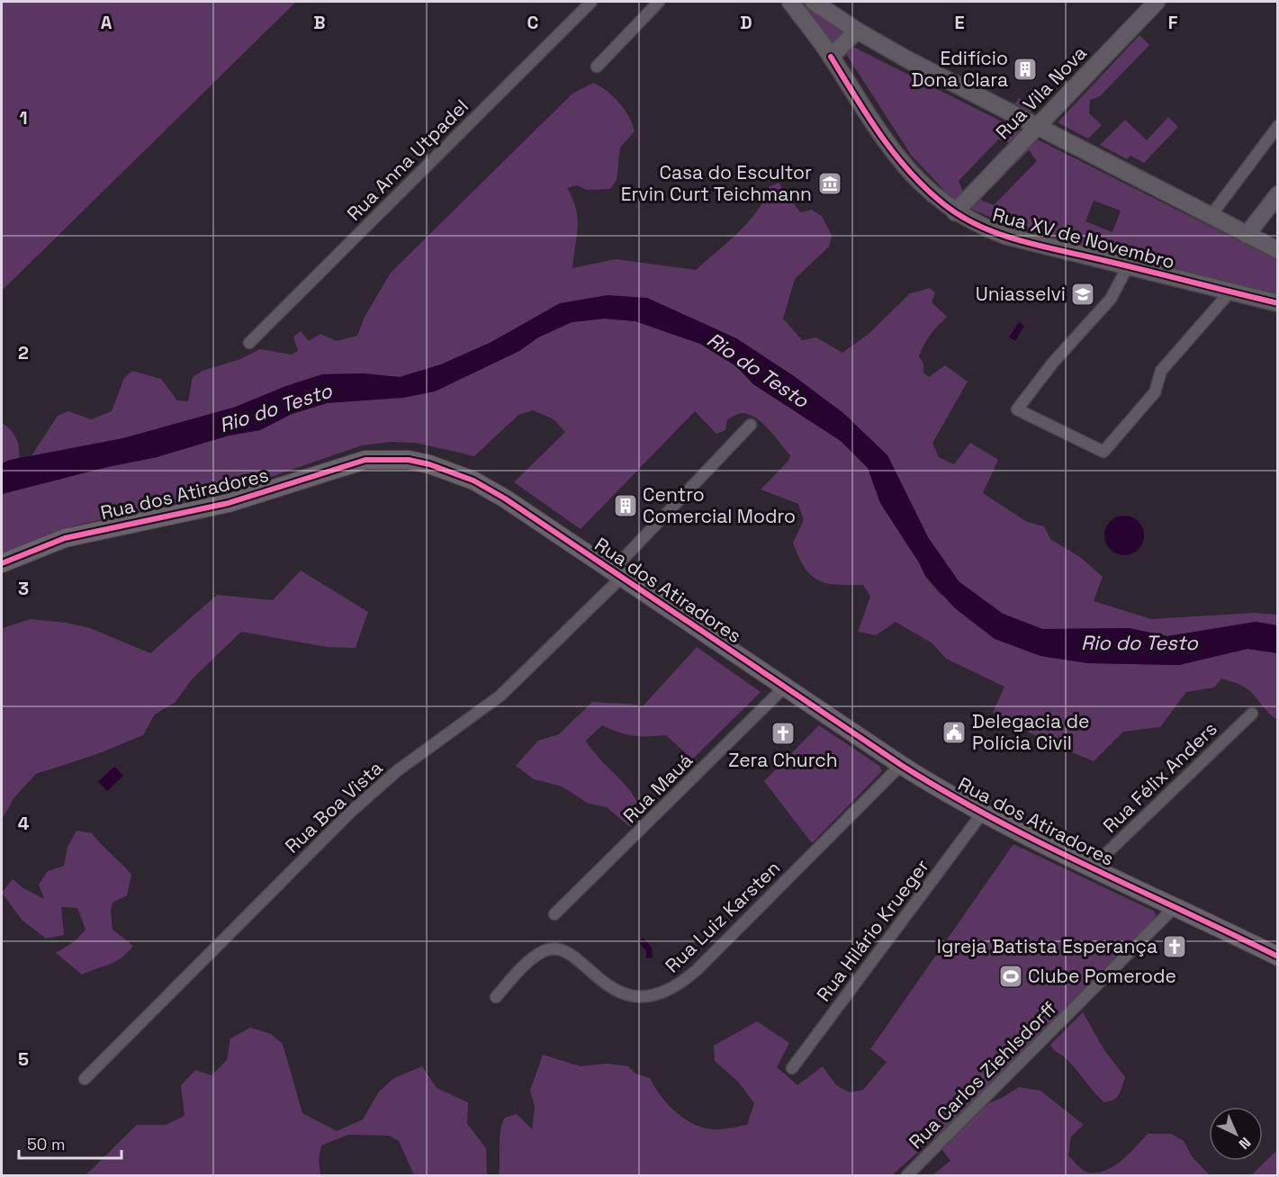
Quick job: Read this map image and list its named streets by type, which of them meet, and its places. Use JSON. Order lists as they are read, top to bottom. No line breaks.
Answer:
{"streets":{"main road":["Rua Vila Nova","Rua XV de Novembro","Rua dos Atiradores"],"street":["Rua Anna Utpadel","Rua Félix Anders","Rua Mauá","Rua Boa Vista","Rua Luiz Karsten","Rua Hilário Krueger","Rua Carlos Ziehlsdorff"]},"crossings":[["Rua Vila Nova","Rua XV de Novembro"],["Rua dos Atiradores","Rua Félix Anders"],["Rua dos Atiradores","Rua Mauá"],["Rua dos Atiradores","Rua Boa Vista"],["Rua dos Atiradores","Rua Luiz Karsten"],["Rua dos Atiradores","Rua Hilário Krueger"],["Rua dos Atiradores","Rua Carlos Ziehlsdorff"]],"water":["Rio do Testo"],"places":{"building":["Edifício Dona Clara","Centro Comercial Modro"],"museum":["Casa do Escultor Ervin Curt Teichmann"],"school or university":["Uniasselvi"],"public building":["Delegacia de Polícia Civil"],"church":["Zera Church","Igreja Batista Esperança"],"sports":["Clube Pomerode"]},"scale_bar":"50 m","north":"bottom right","grid":{"columns":["A","B","C","D","E","F"],"rows":["1","2","3","4","5"]}}
